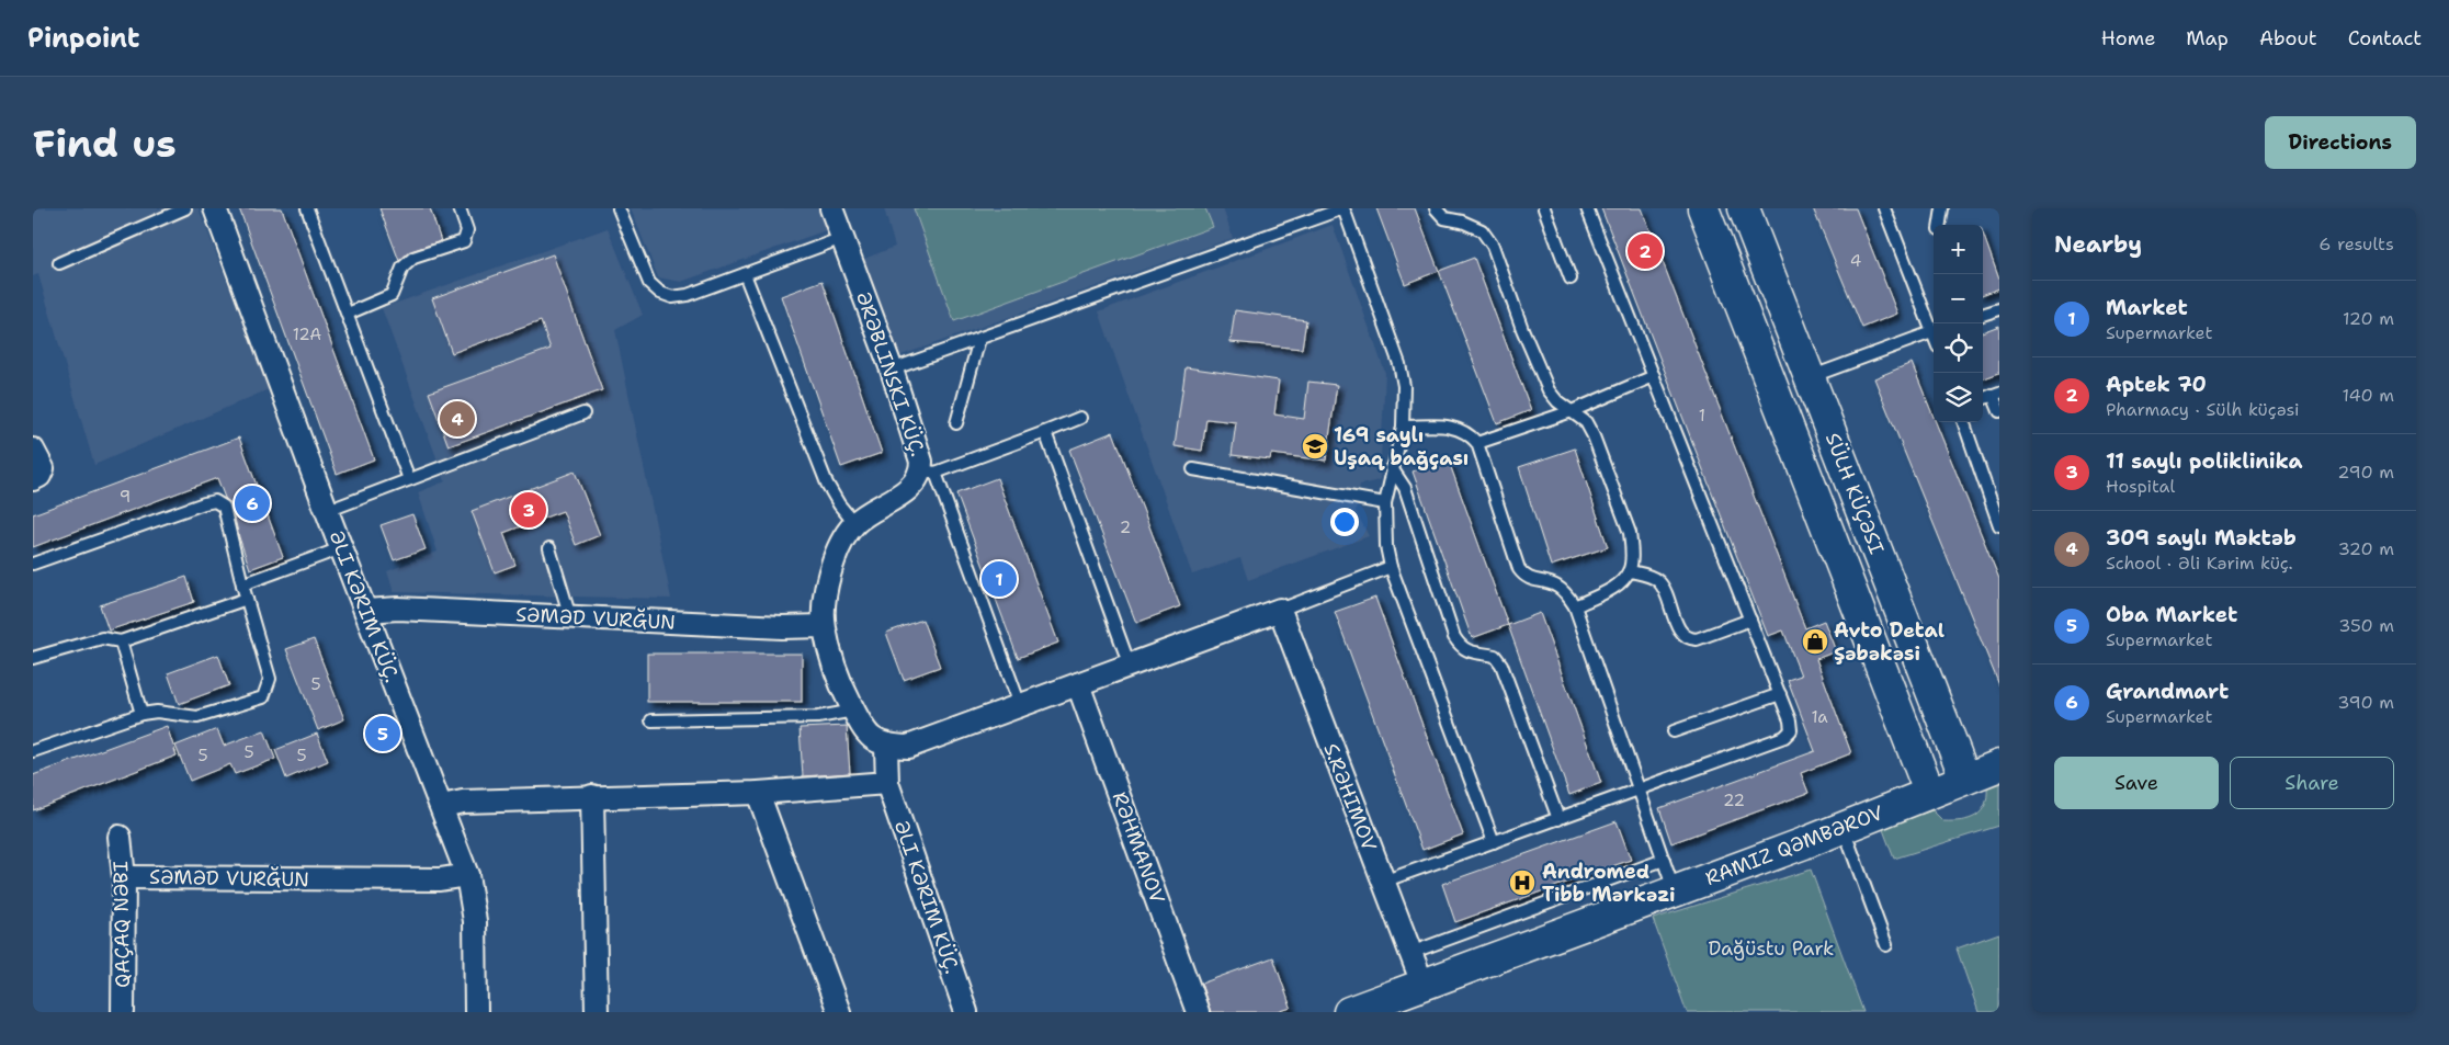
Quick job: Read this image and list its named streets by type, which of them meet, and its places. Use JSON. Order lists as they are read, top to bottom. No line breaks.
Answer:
{"streets":{"main road":["SÜLH KÜÇƏSI","RAMIZ QƏMBƏROV"],"street":["ƏRƏBLINSKI KÜÇ.","ƏLI KƏRIM KÜÇ.","SƏMƏD VURĞUN","S.RƏHIMOV","RƏHMANOV","QAÇAQ NƏBI"]},"crossings":[["ƏRƏBLINSKI KÜÇ.","ƏLI KƏRIM KÜÇ."],["ƏRƏBLINSKI KÜÇ.","SƏMƏD VURĞUN"],["SÜLH KÜÇƏSI","RAMIZ QƏMBƏROV"],["ƏLI KƏRIM KÜÇ.","SƏMƏD VURĞUN"],["SƏMƏD VURĞUN","QAÇAQ NƏBI"],["S.RƏHIMOV","RAMIZ QƏMBƏROV"]],"parks":["Dağüstu Park"],"places":{"school or university":["169 saylı Uşaq bağçası"],"shop":["Avto Detal Şəbəkəsi"],"hospital":["Andromed Tibb Mərkəzi"]},"house_numbers":["4","12A","1","9","2","5","1a","5","5","5","22"],"page":{"header":"Pinpoint","nav":["Home","Map","About","Contact"],"buttons":["Directions",["Save","Share"]],"title":"Find us","heading":["Nearby","6 results"],"map_buttons":["+","−"],"pins":["2","4","6","3","1","5"],"list":[{"mark":"1","name":"Market","note":"Supermarket","value":"120 m"},{"mark":"2","name":"Aptek 70","note":"Pharmacy · Sülh küçəsi","value":"140 m"},{"mark":"3","name":"11 saylı poliklinika","note":"Hospital","value":"290 m"},{"mark":"4","name":"309 saylı Məktəb","note":"School · Əli Kərim küç.","value":"320 m"},{"mark":"5","name":"Oba Market","note":"Supermarket","value":"350 m"},{"mark":"6","name":"Grandmart","note":"Supermarket","value":"390 m"}]}}
